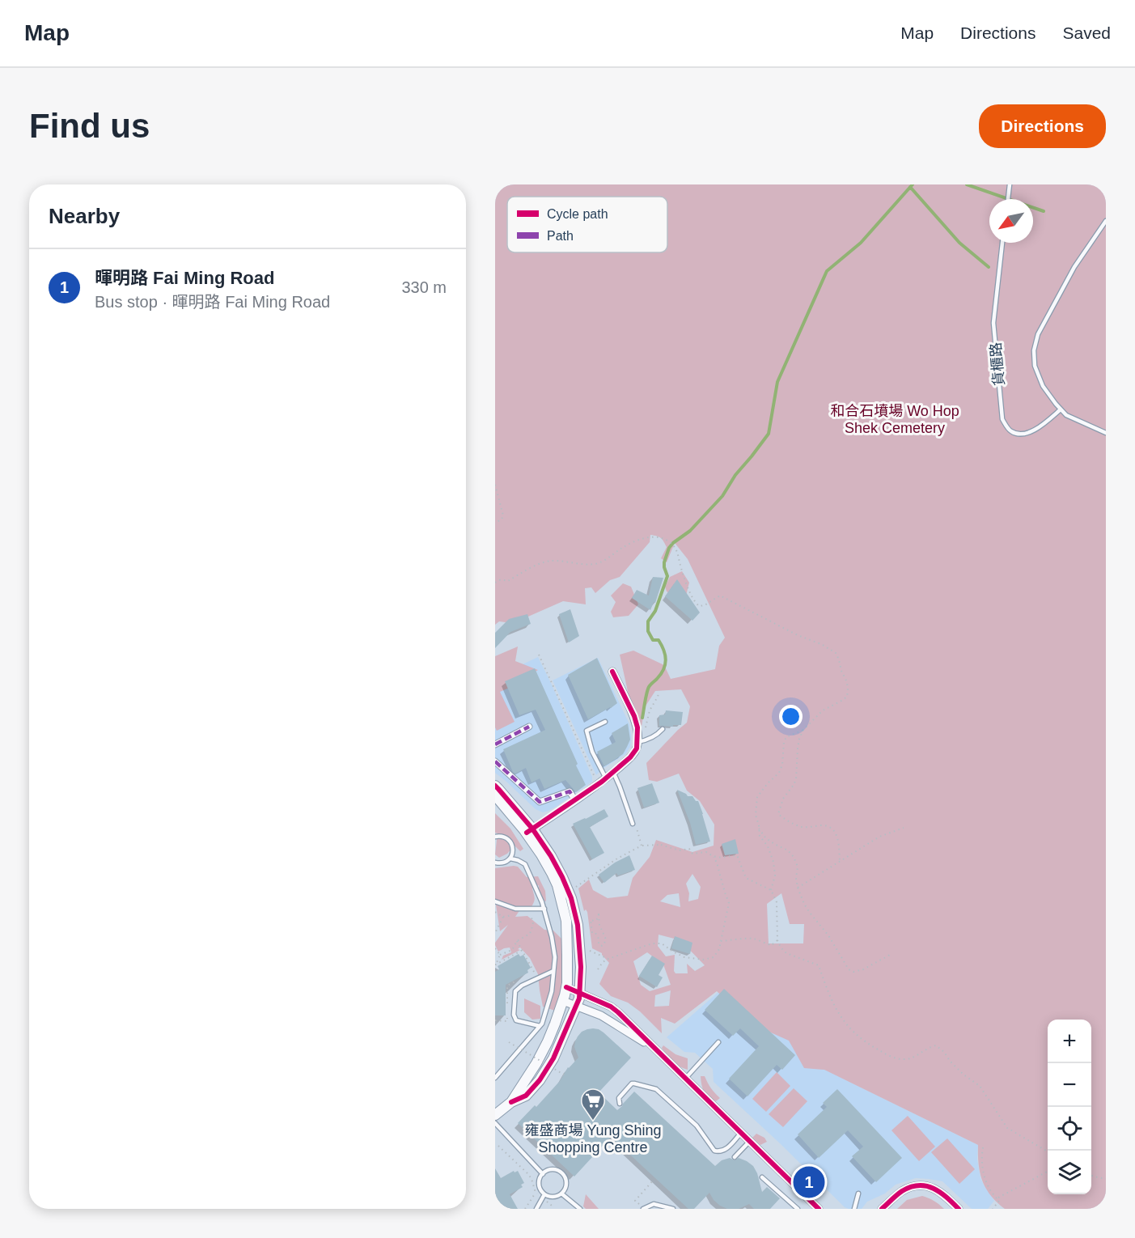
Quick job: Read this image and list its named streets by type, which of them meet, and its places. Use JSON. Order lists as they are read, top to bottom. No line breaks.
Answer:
{"streets":{"lane":["貨櫃路"]},"parks":["和合石墳場 Wo Hop Shek Cemetery"],"places":{"supermarket":["雍盛商場 Yung Shing Shopping Centre"]},"legend":["Cycle path","Path"],"north":"bottom left","page":{"header":"Map","nav":["Map","Directions","Saved"],"buttons":"Directions","title":"Find us","heading":"Nearby","list":[{"mark":"1","name":"暉明路 Fai Ming Road","note":"Bus stop · 暉明路 Fai Ming Road","value":"330 m"}],"map_buttons":["+","−"],"pins":"1"}}
